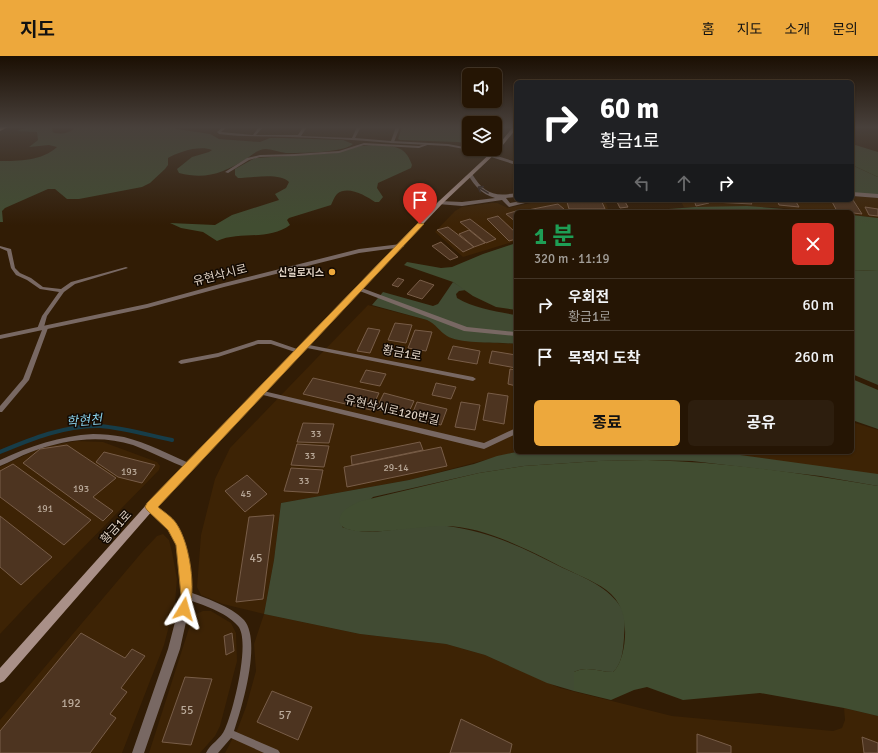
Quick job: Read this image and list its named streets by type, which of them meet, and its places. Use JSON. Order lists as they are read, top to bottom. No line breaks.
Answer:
{"streets":{"street":["유현삭시로","황금1로"],"lane":["유현삭시로120번길"]},"crossings":[["유현삭시로","황금1로"],["황금1로","유현삭시로120번길"]],"water":["학현천"],"places":["신일로지스"],"house_numbers":["33","33","29-14","193","33","193","45","191","45","192","55","57"],"page":{"header":"지도","nav":["홈","지도","소개","문의"],"turn":["60 m","황금1로"],"heading":["1 분","320 m · 11:19"],"list":[{"name":"우회전","note":"황금1로","value":"60 m"},{"name":"목적지 도착","value":"260 m"}],"buttons":["종료","공유"]}}
